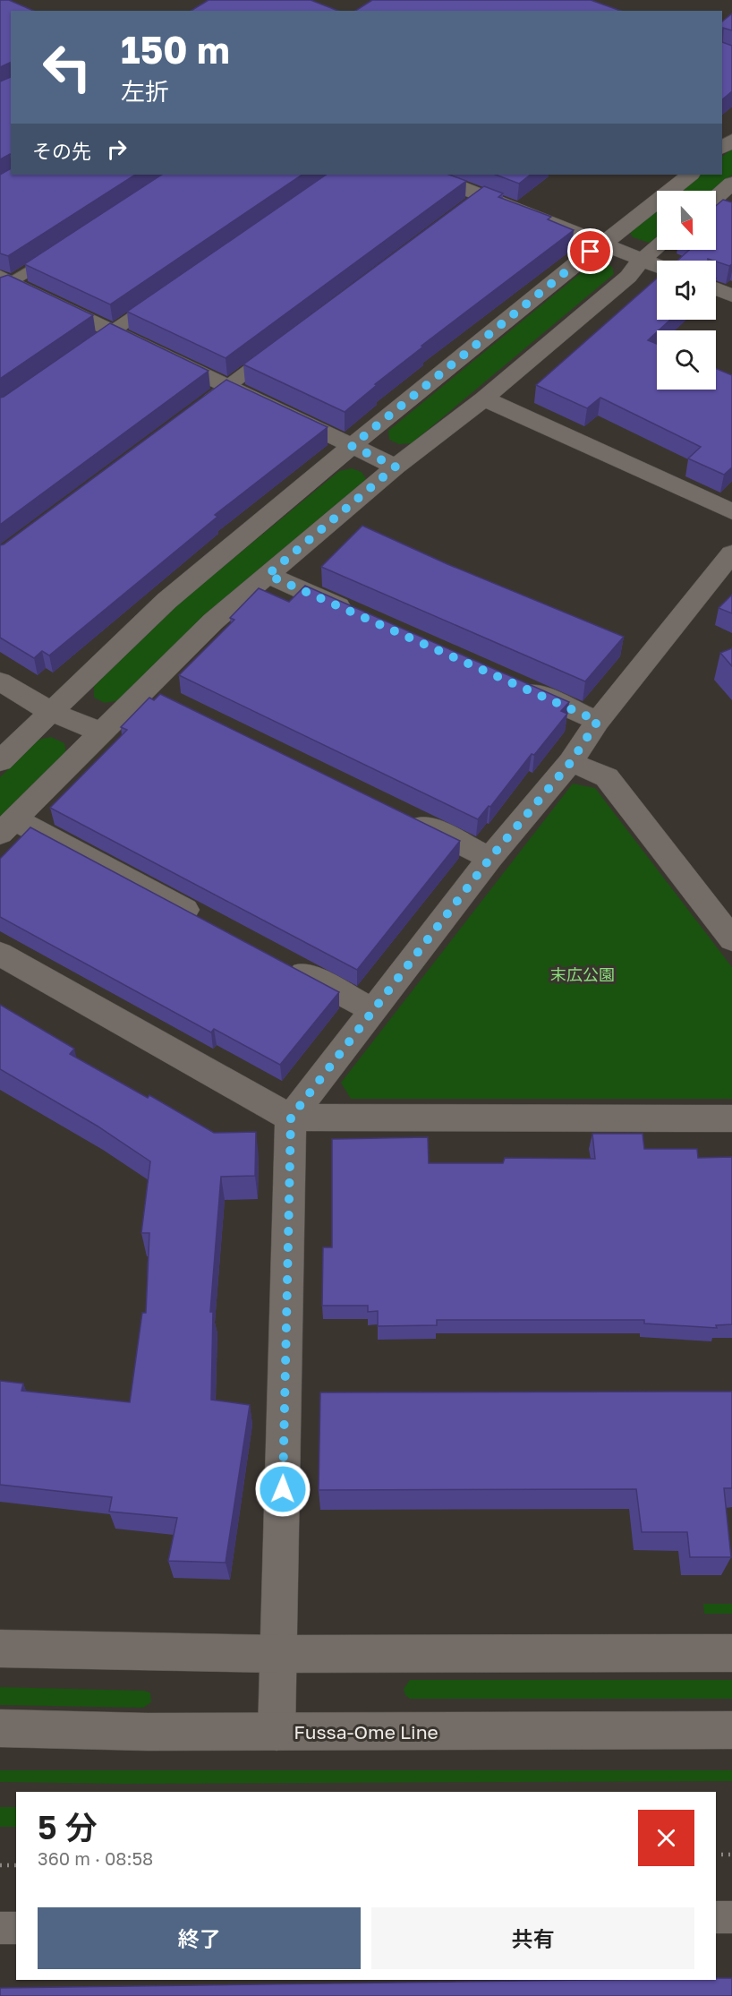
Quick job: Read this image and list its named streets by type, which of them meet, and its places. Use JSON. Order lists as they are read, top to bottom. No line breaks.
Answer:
{"streets":{"street":["Fussa-Ome Line"]},"parks":["末広公園"],"north":"bottom","page":{"turn":["150 m","左折"],"then":"その先","heading":["5 分","360 m · 08:58"],"buttons":["終了","共有"]}}
